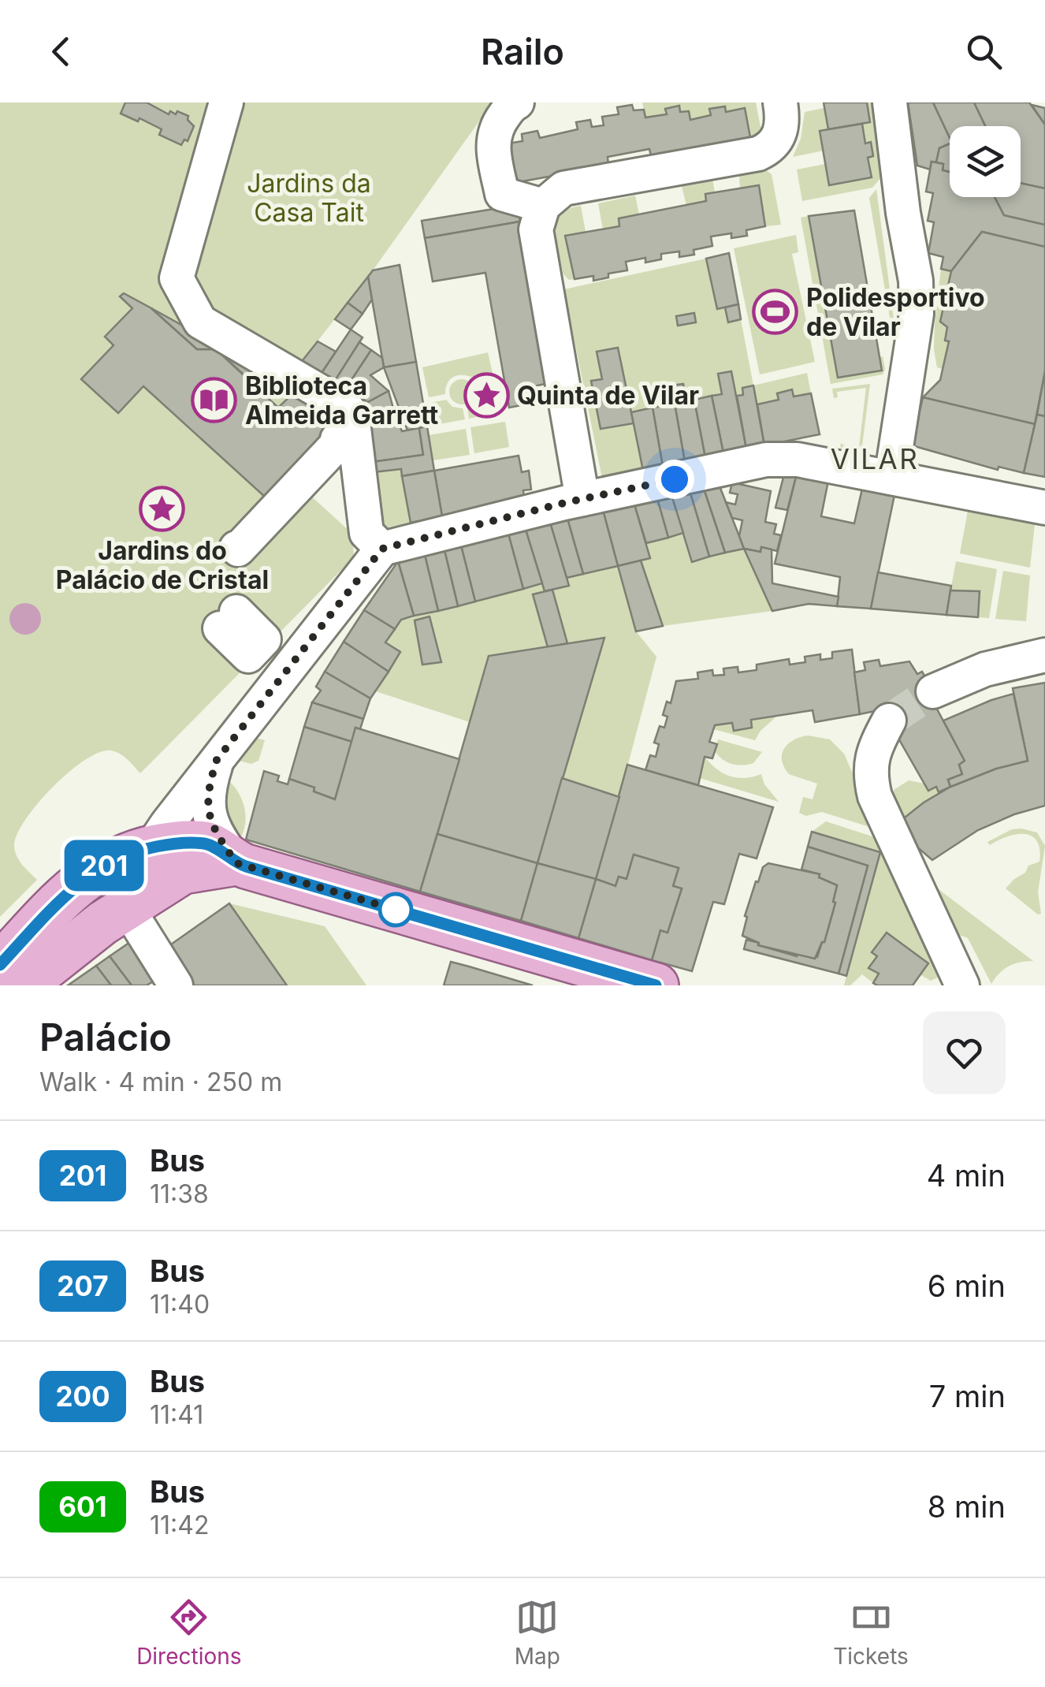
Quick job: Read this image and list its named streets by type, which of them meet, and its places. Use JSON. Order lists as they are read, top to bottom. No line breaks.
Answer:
{"districts":["VILAR"],"parks":["Jardins da Casa Tait"],"places":{"sports":["Polidesportivo de Vilar"],"place":["Quinta de Vilar","Jardins do Palácio de Cristal"],"library":["Biblioteca Almeida Garrett"]},"lines":["bus line 201"],"page":{"header":"Railo","on_map":"201","heading":["Palácio","Walk · 4 min · 250 m"],"list":[{"mark":"201","name":"Bus","note":"11:38","value":"4 min"},{"mark":"207","name":"Bus","note":"11:40","value":"6 min"},{"mark":"200","name":"Bus","note":"11:41","value":"7 min"},{"mark":"601","name":"Bus","note":"11:42","value":"8 min"}],"tabs":["Directions","Map","Tickets"]}}
